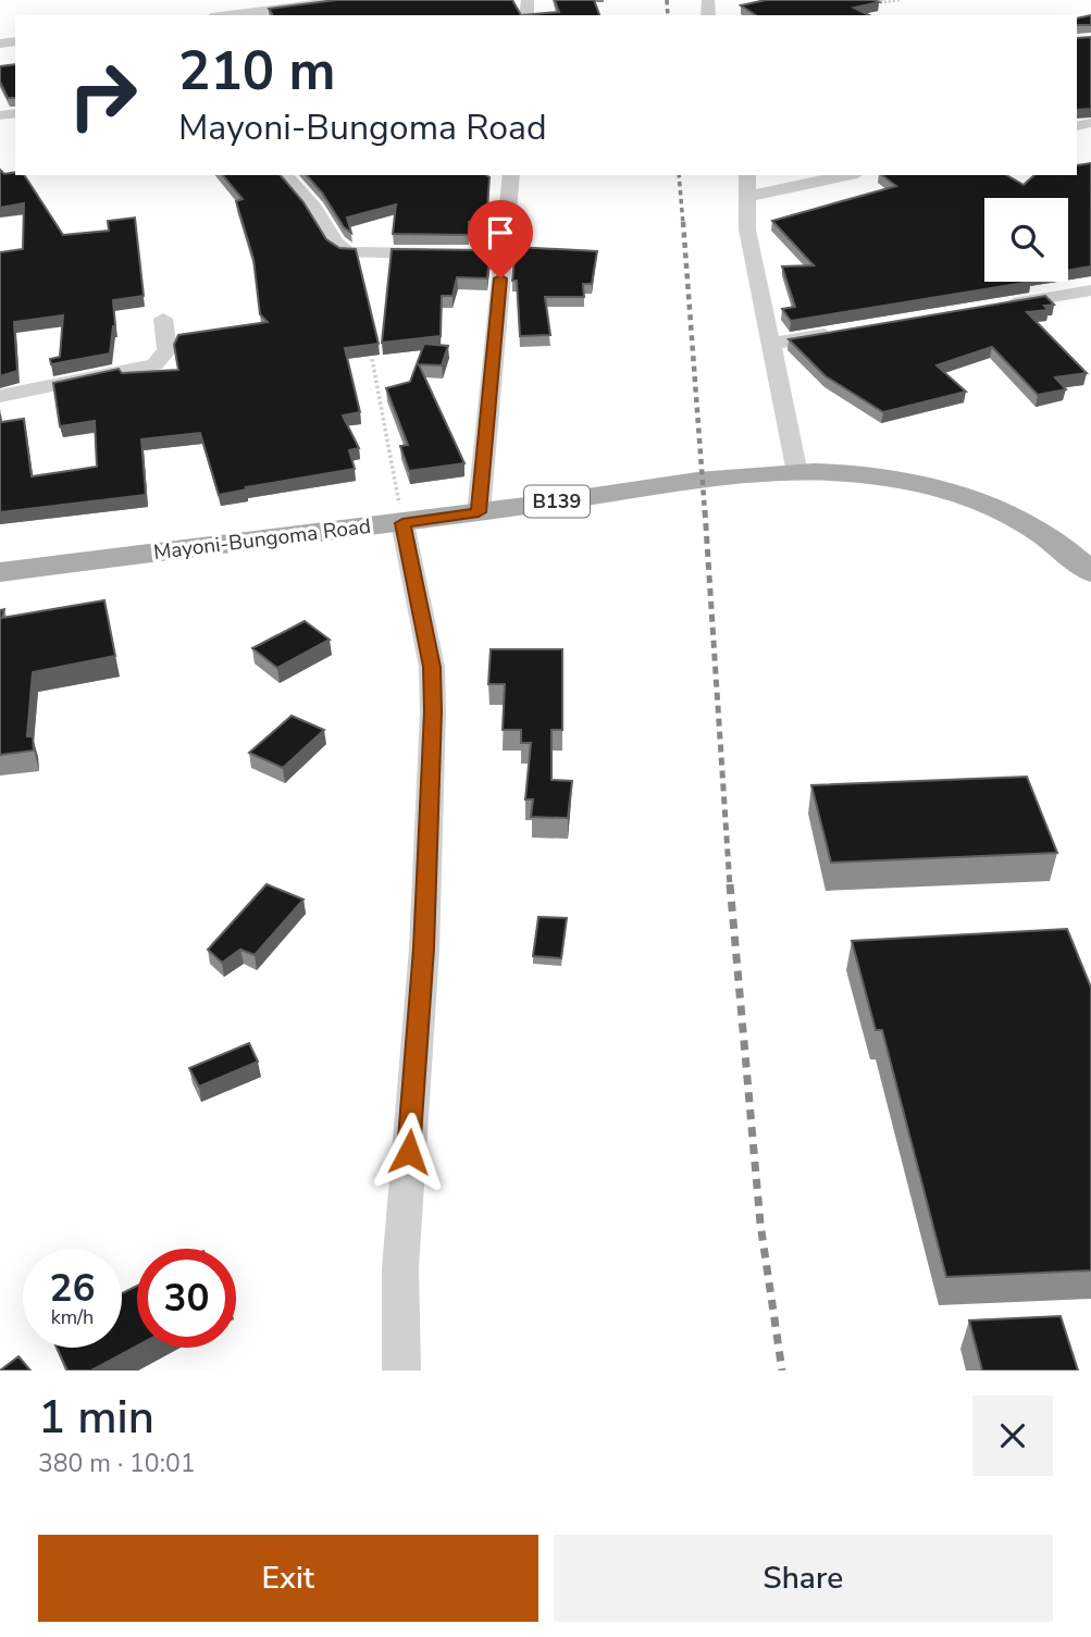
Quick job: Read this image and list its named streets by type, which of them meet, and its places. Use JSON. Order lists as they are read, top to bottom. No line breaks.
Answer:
{"streets":{"main road":["B139","Mayoni-Bungoma Road"]},"page":{"turn":["210 m","Mayoni-Bungoma Road"],"speed":"26 km/h","limit":"30","heading":["1 min","380 m · 10:01"],"buttons":["Exit","Share"]}}
